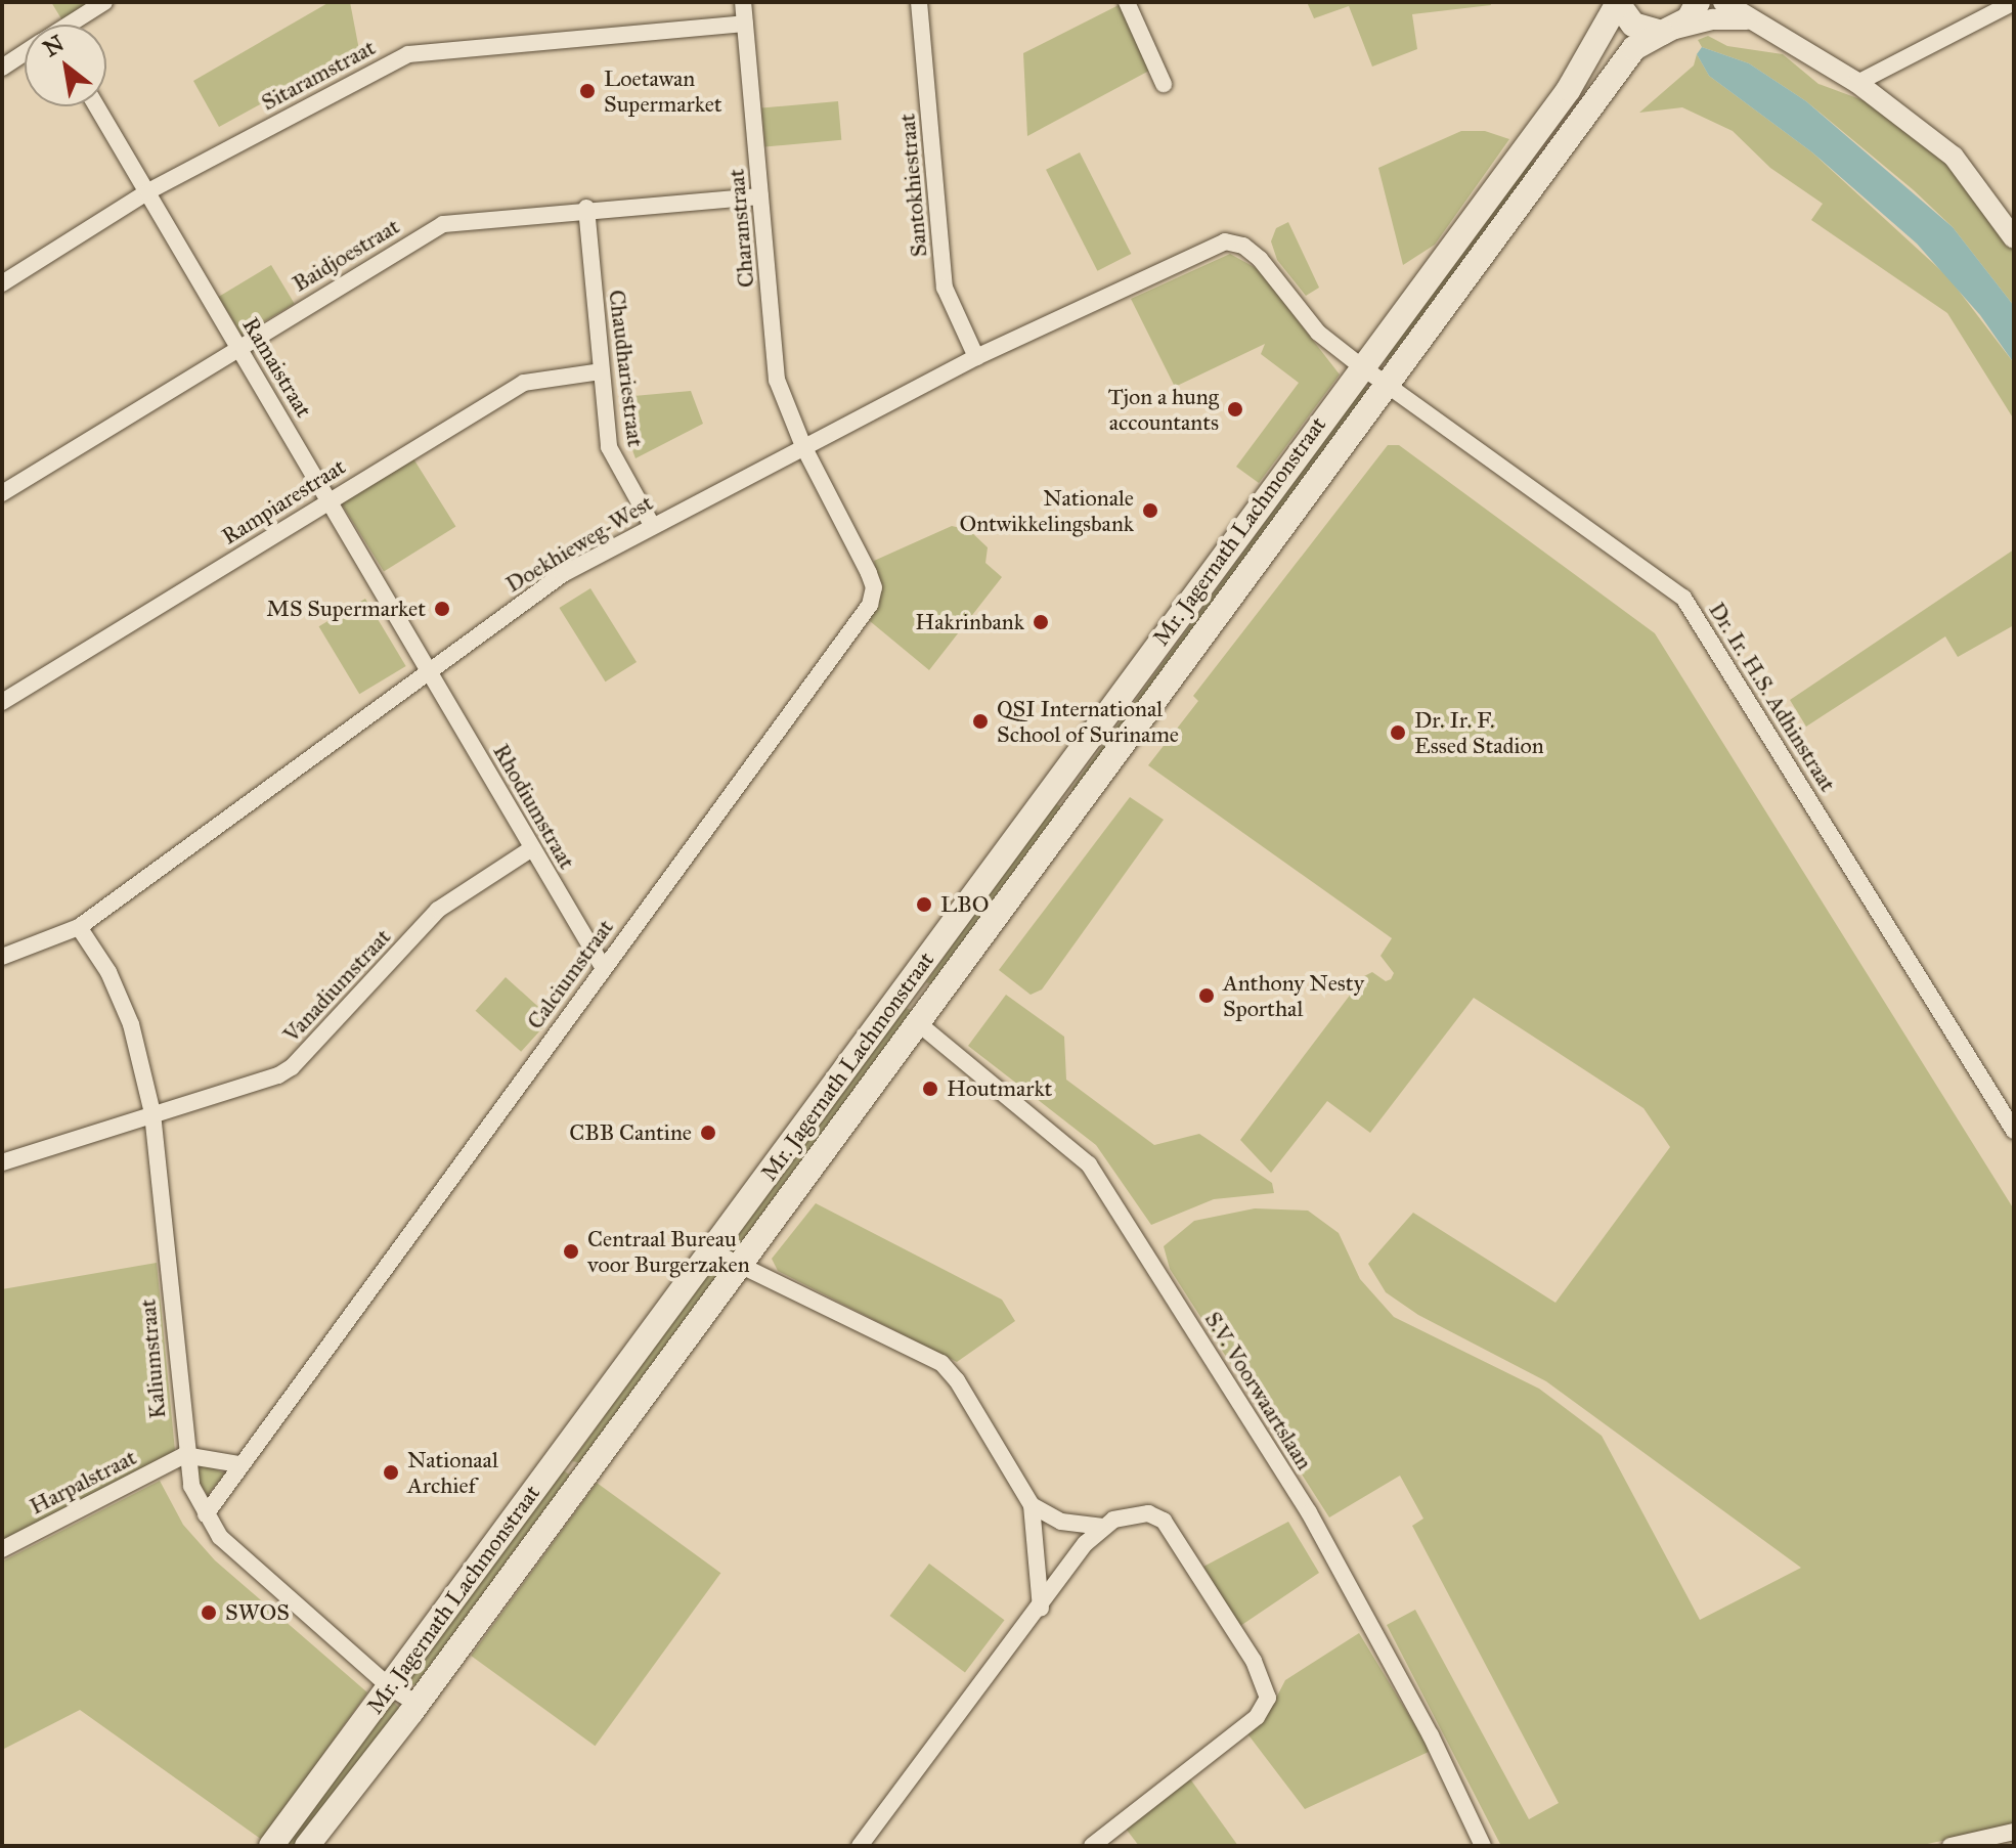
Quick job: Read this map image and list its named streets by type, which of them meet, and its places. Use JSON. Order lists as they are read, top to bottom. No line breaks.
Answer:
{"streets":{"main road":["Mr. Jagernath Lachmonstraat"],"street":["Sitaramstraat","Santokhiestraat","Charanstraat","Baidjoestraat","Ramaistraat","Chaudhariestraat","Rampiarestraat","Doekhieweg-West","Dr. Ir. H.S. Adhinstraat","Rhodiumstraat","Calciumstraat","Vanadiumstraat","Kaliumstraat","S.V. Voorwaartslaan","Harpalstraat"]},"crossings":[["Sitaramstraat","Charanstraat"],["Sitaramstraat","Ramaistraat"],["Santokhiestraat","Doekhieweg-West"],["Charanstraat","Baidjoestraat"],["Charanstraat","Doekhieweg-West"],["Charanstraat","Calciumstraat"],["Baidjoestraat","Ramaistraat"],["Baidjoestraat","Chaudhariestraat"],["Ramaistraat","Rampiarestraat"],["Ramaistraat","Doekhieweg-West"],["Ramaistraat","Rhodiumstraat"],["Chaudhariestraat","Rampiarestraat"],["Chaudhariestraat","Doekhieweg-West"],["Mr. Jagernath Lachmonstraat","Dr. Ir. H.S. Adhinstraat"],["Mr. Jagernath Lachmonstraat","Kaliumstraat"],["Mr. Jagernath Lachmonstraat","S.V. Voorwaartslaan"],["Doekhieweg-West","Dr. Ir. H.S. Adhinstraat"],["Doekhieweg-West","Rhodiumstraat"],["Doekhieweg-West","Calciumstraat"],["Doekhieweg-West","Kaliumstraat"],["Rhodiumstraat","Calciumstraat"],["Rhodiumstraat","Vanadiumstraat"],["Calciumstraat","Kaliumstraat"],["Vanadiumstraat","Kaliumstraat"],["Kaliumstraat","Harpalstraat"]],"places":["Loetawan Supermarket","Tjon a hung accountants","Nationale Ontwikkelingsbank","MS Supermarket","Hakrinbank","QSI International School of Suriname","Dr. Ir. F. Essed Stadion","LBO","Anthony Nesty Sporthal","Houtmarkt","CBB Cantine","Centraal Bureau voor Burgerzaken","Nationaal Archief","SWOS"],"north":"top left"}
